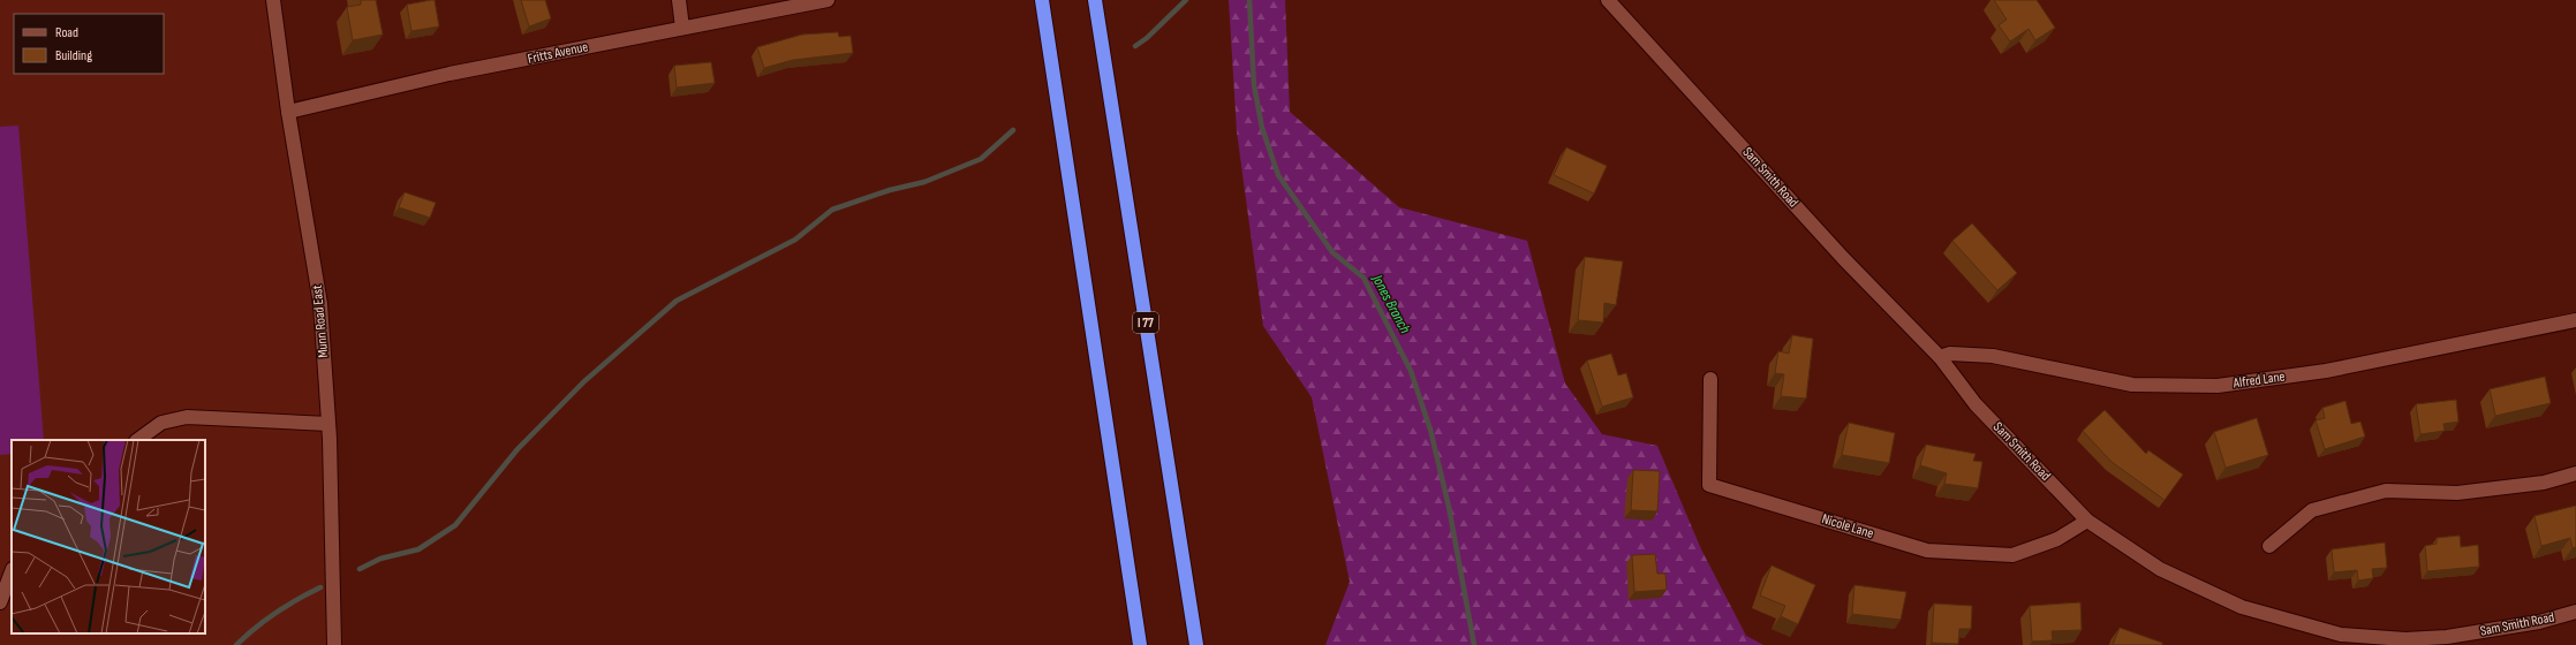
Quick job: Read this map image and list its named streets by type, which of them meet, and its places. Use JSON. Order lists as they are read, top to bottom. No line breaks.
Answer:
{"streets":{"highway":["I 77"],"street":["Fritts Avenue","Sam Smith Road","Munn Road East","Alfred Lane","Nicole Lane"]},"crossings":[["Fritts Avenue","Munn Road East"],["Sam Smith Road","Alfred Lane"],["Sam Smith Road","Nicole Lane"]],"water":["Jones Branch"],"legend":["Road","Building"]}
